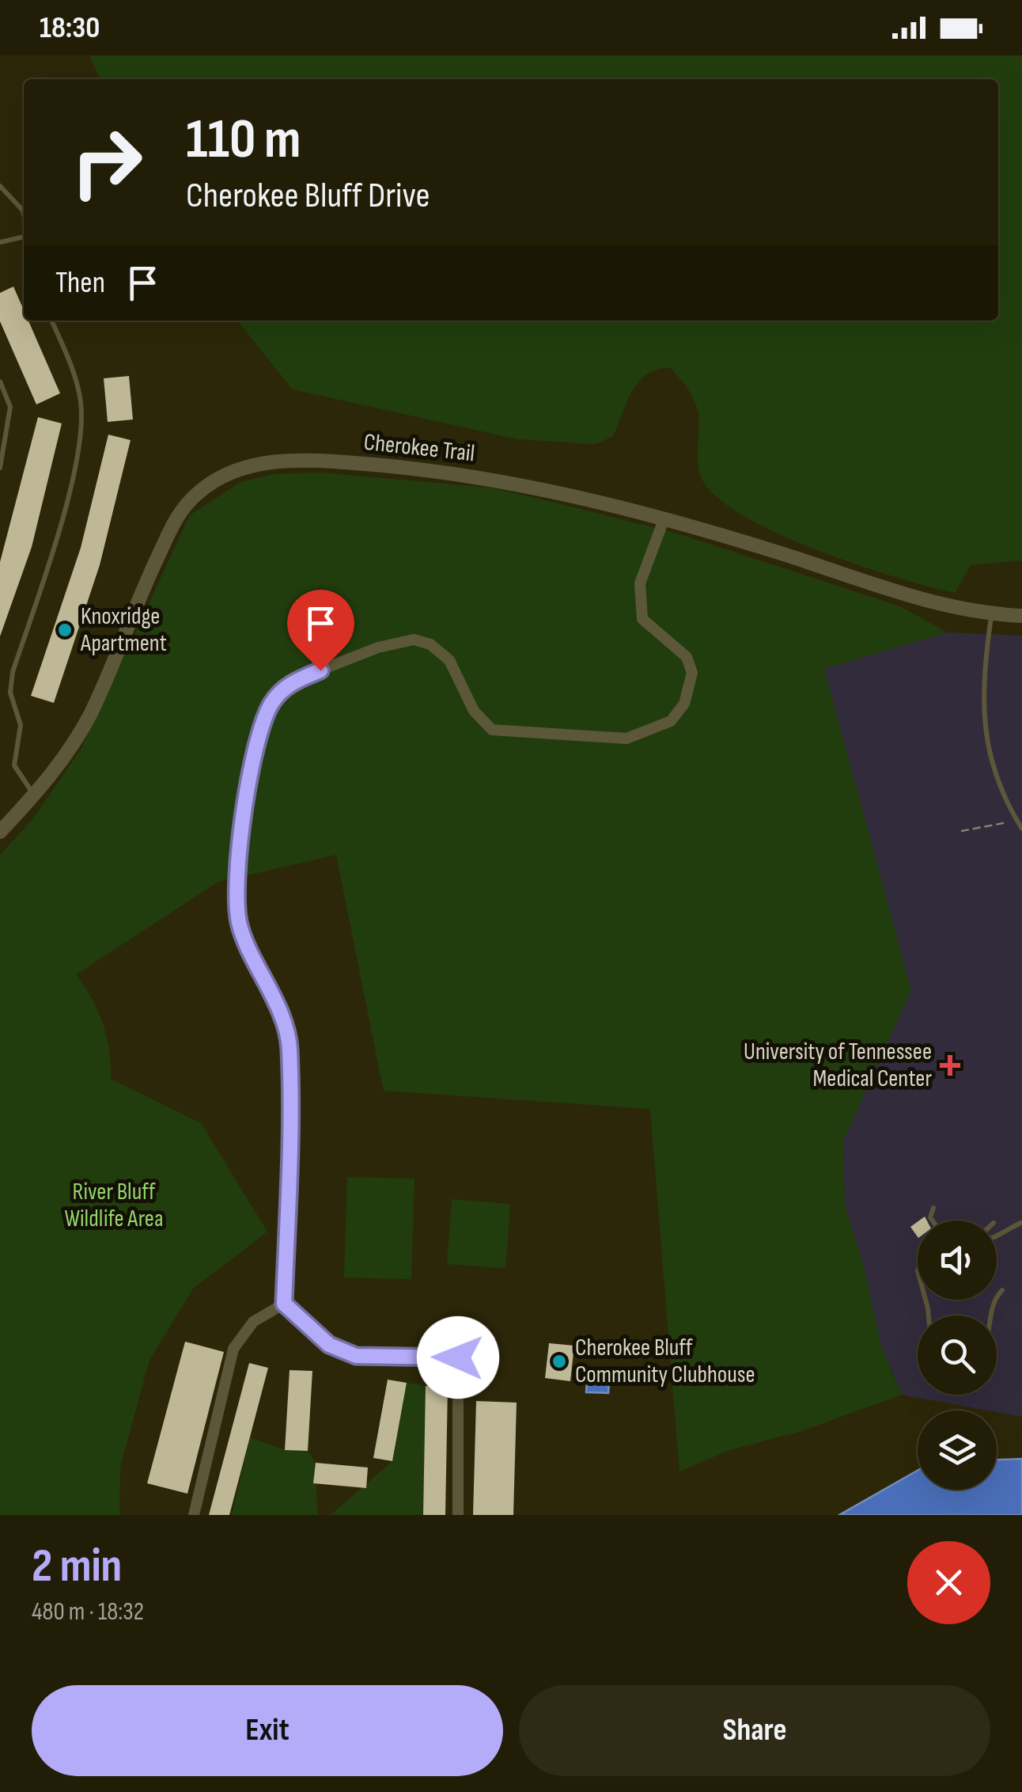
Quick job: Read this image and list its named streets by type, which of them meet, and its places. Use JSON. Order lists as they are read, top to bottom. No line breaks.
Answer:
{"streets":{"street":["Cherokee Trail"]},"parks":["River Bluff Wildlife Area"],"places":{"other":["Knoxridge Apartment","Cherokee Bluff Community Clubhouse"],"health":["University of Tennessee Medical Center"]},"page":{"status":"18:30","turn":["110 m","Cherokee Bluff Drive"],"then":"Then","heading":["2 min","480 m · 18:32"],"buttons":["Exit","Share"]}}
